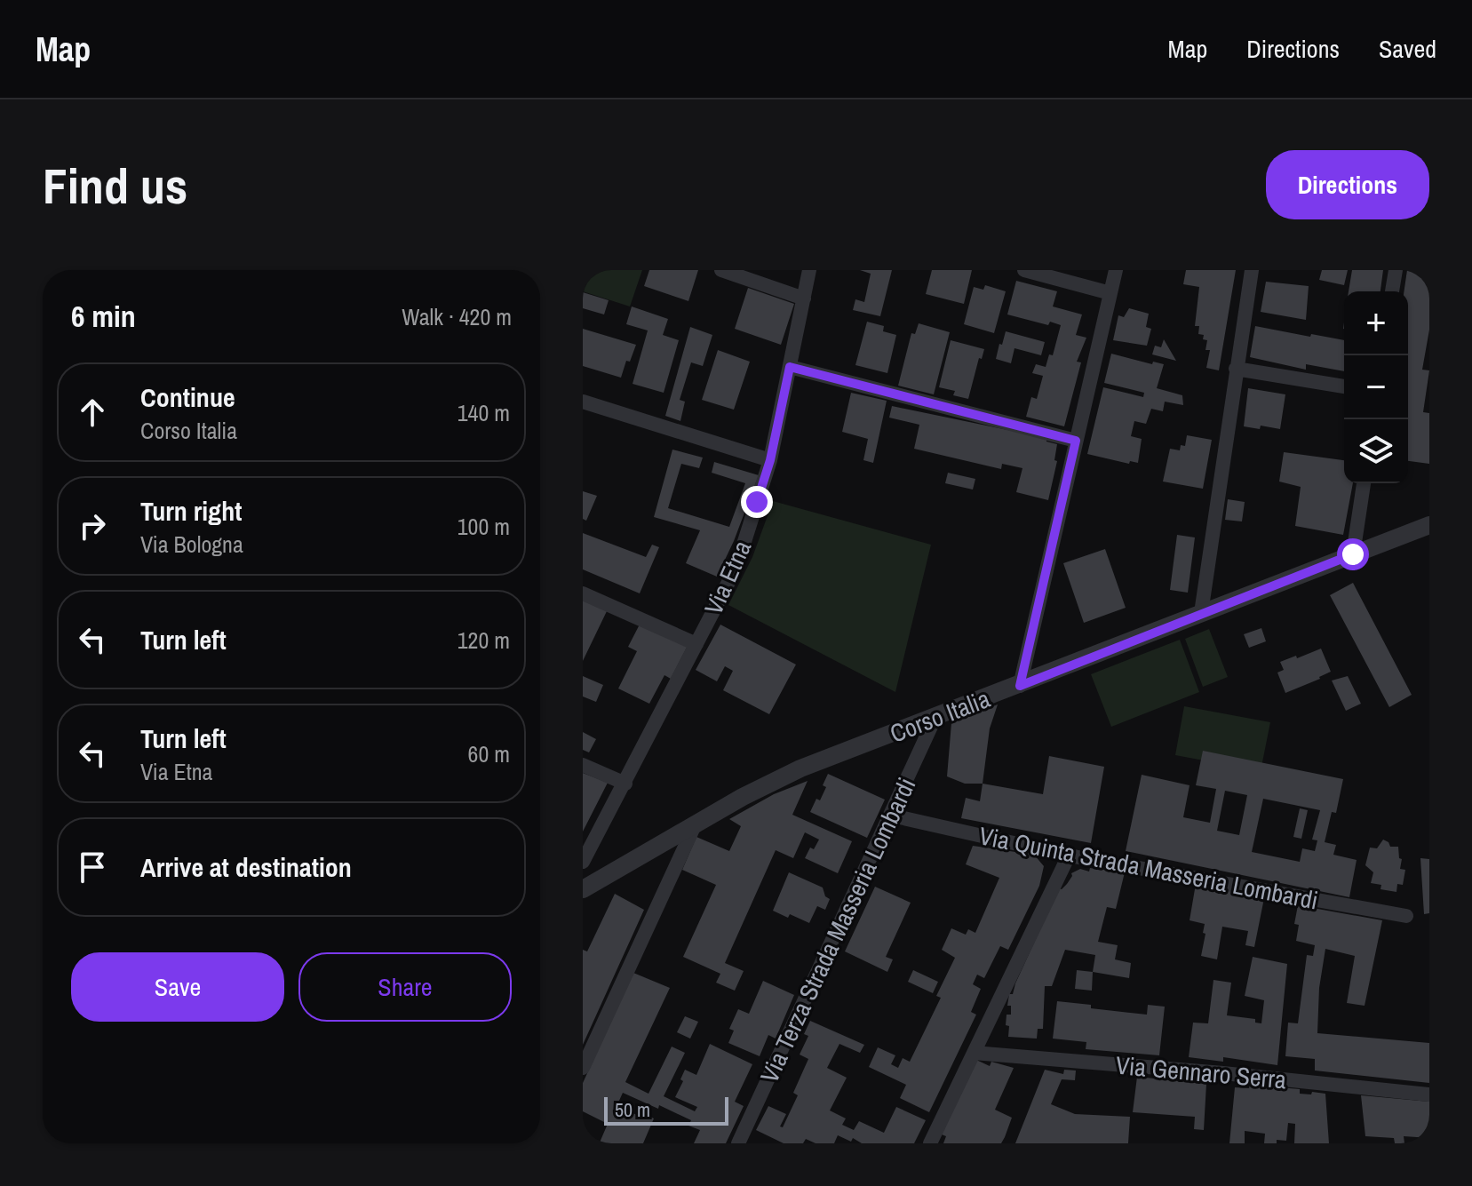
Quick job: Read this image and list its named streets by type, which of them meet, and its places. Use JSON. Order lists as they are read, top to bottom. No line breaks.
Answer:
{"streets":{"street":["Via Etna","Corso Italia","Via Quinta Strada Masseria Lombardi","Via Terza Strada Masseria Lombardi","Via Gennaro Serra"]},"crossings":[["Corso Italia","Via Terza Strada Masseria Lombardi"],["Via Quinta Strada Masseria Lombardi","Via Terza Strada Masseria Lombardi"]],"scale_bar":"50 m","page":{"header":"Map","nav":["Map","Directions","Saved"],"buttons":["Directions",["Save","Share"]],"title":"Find us","heading":["6 min","Walk · 420 m"],"map_buttons":["+","−"],"list":[["Continue","Corso Italia","140 m"],["Turn right","Via Bologna","100 m"],["Turn left","120 m"],["Turn left","Via Etna","60 m"],"Arrive at destination"],"scale":"50 m"}}
